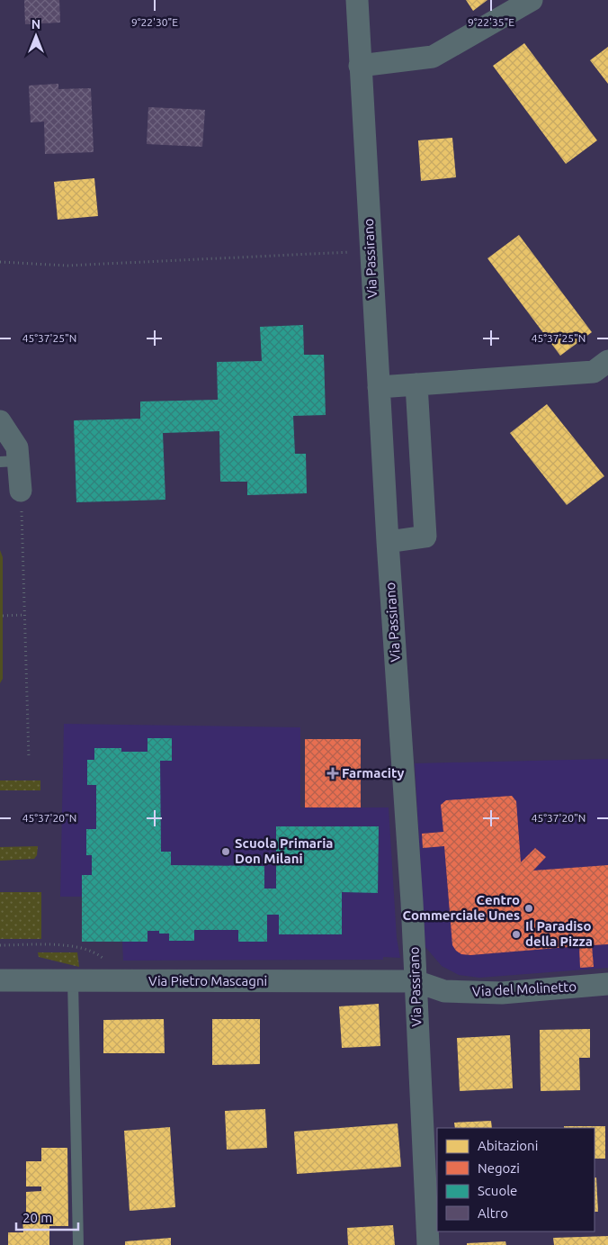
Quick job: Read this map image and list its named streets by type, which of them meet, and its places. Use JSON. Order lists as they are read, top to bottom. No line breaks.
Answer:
{"streets":{"street":["Via Passirano","Via Pietro Mascagni","Via del Molinetto"]},"crossings":[["Via Passirano","Via Pietro Mascagni"],["Via Passirano","Via del Molinetto"],["Via Pietro Mascagni","Via del Molinetto"]],"places":{"health":["Farmacity"],"other":["Scuola Primaria Don Milani","Centro Commerciale Unes","Il Paradiso della Pizza"]},"legend":["Abitazioni","Negozi","Scuole","Altro"],"scale_bar":"20 m","north":"top","coordinates":["9°22'30\"E","9°22'35\"E","45°37'25\"N","45°37'20\"N"]}
